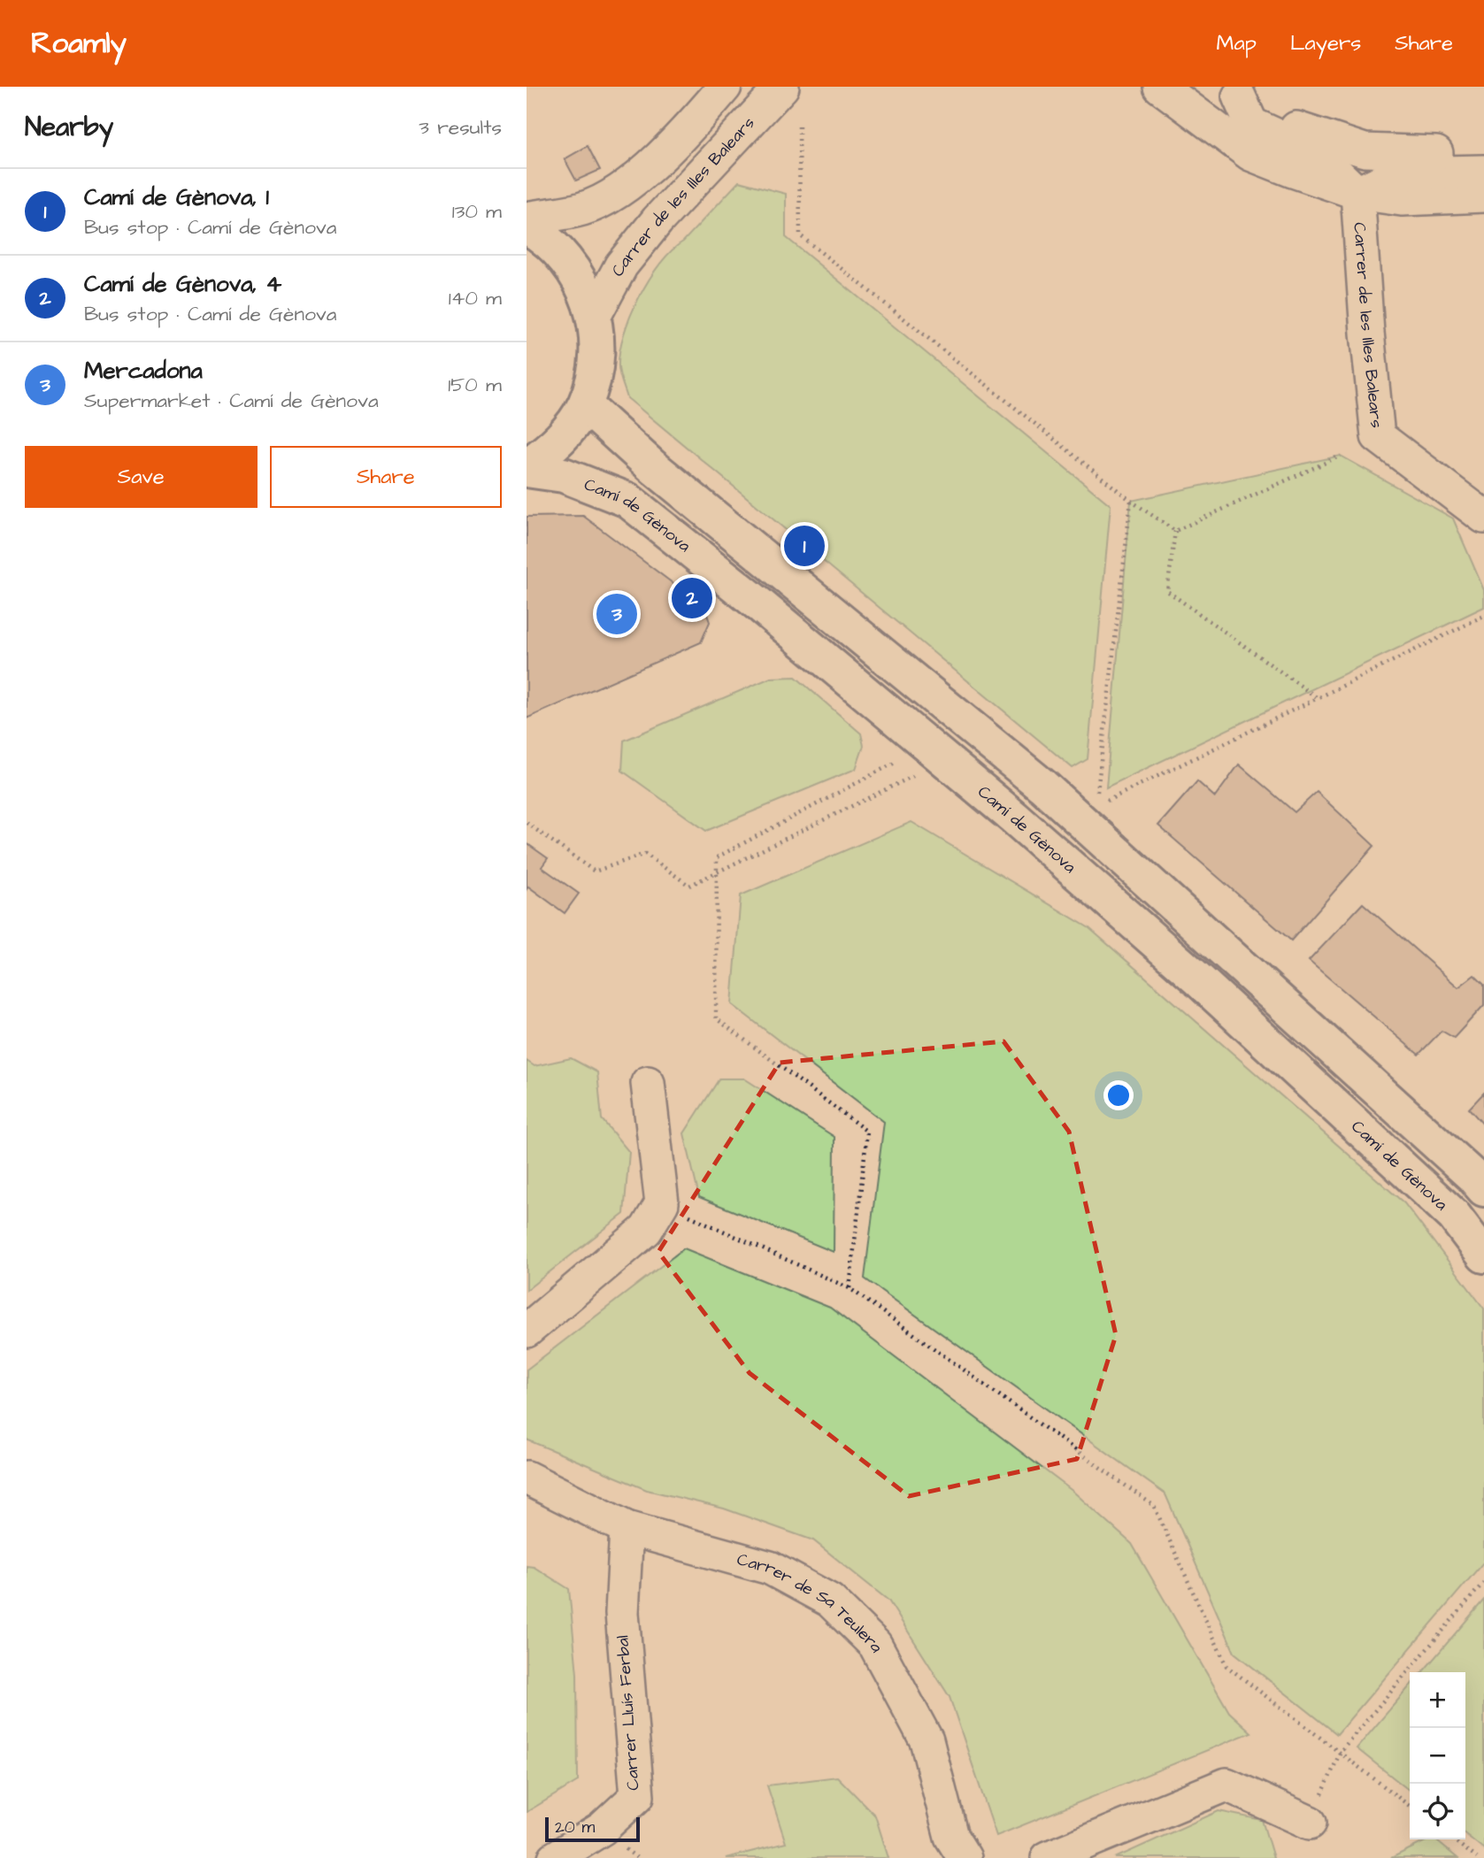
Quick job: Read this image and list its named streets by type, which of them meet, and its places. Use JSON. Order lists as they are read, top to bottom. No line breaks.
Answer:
{"streets":{"street":["Carrer de les Illes Balears","Camí de Gènova","Carrer de Sa Teulera","Carrer Lluís Ferbal"]},"crossings":[["Carrer de Sa Teulera","Carrer Lluís Ferbal"]],"scale_bar":"20 m","page":{"header":"Roamly","nav":["Map","Layers","Share"],"heading":["Nearby","3 results"],"list":[{"mark":"1","name":"Camí de Gènova, 1","note":"Bus stop · Camí de Gènova","value":"130 m"},{"mark":"2","name":"Camí de Gènova, 4","note":"Bus stop · Camí de Gènova","value":"140 m"},{"mark":"3","name":"Mercadona","note":"Supermarket · Camí de Gènova","value":"150 m"}],"buttons":["Save","Share"],"pins":["1","2","3"],"map_buttons":["+","−"],"scale":"20 m"}}
